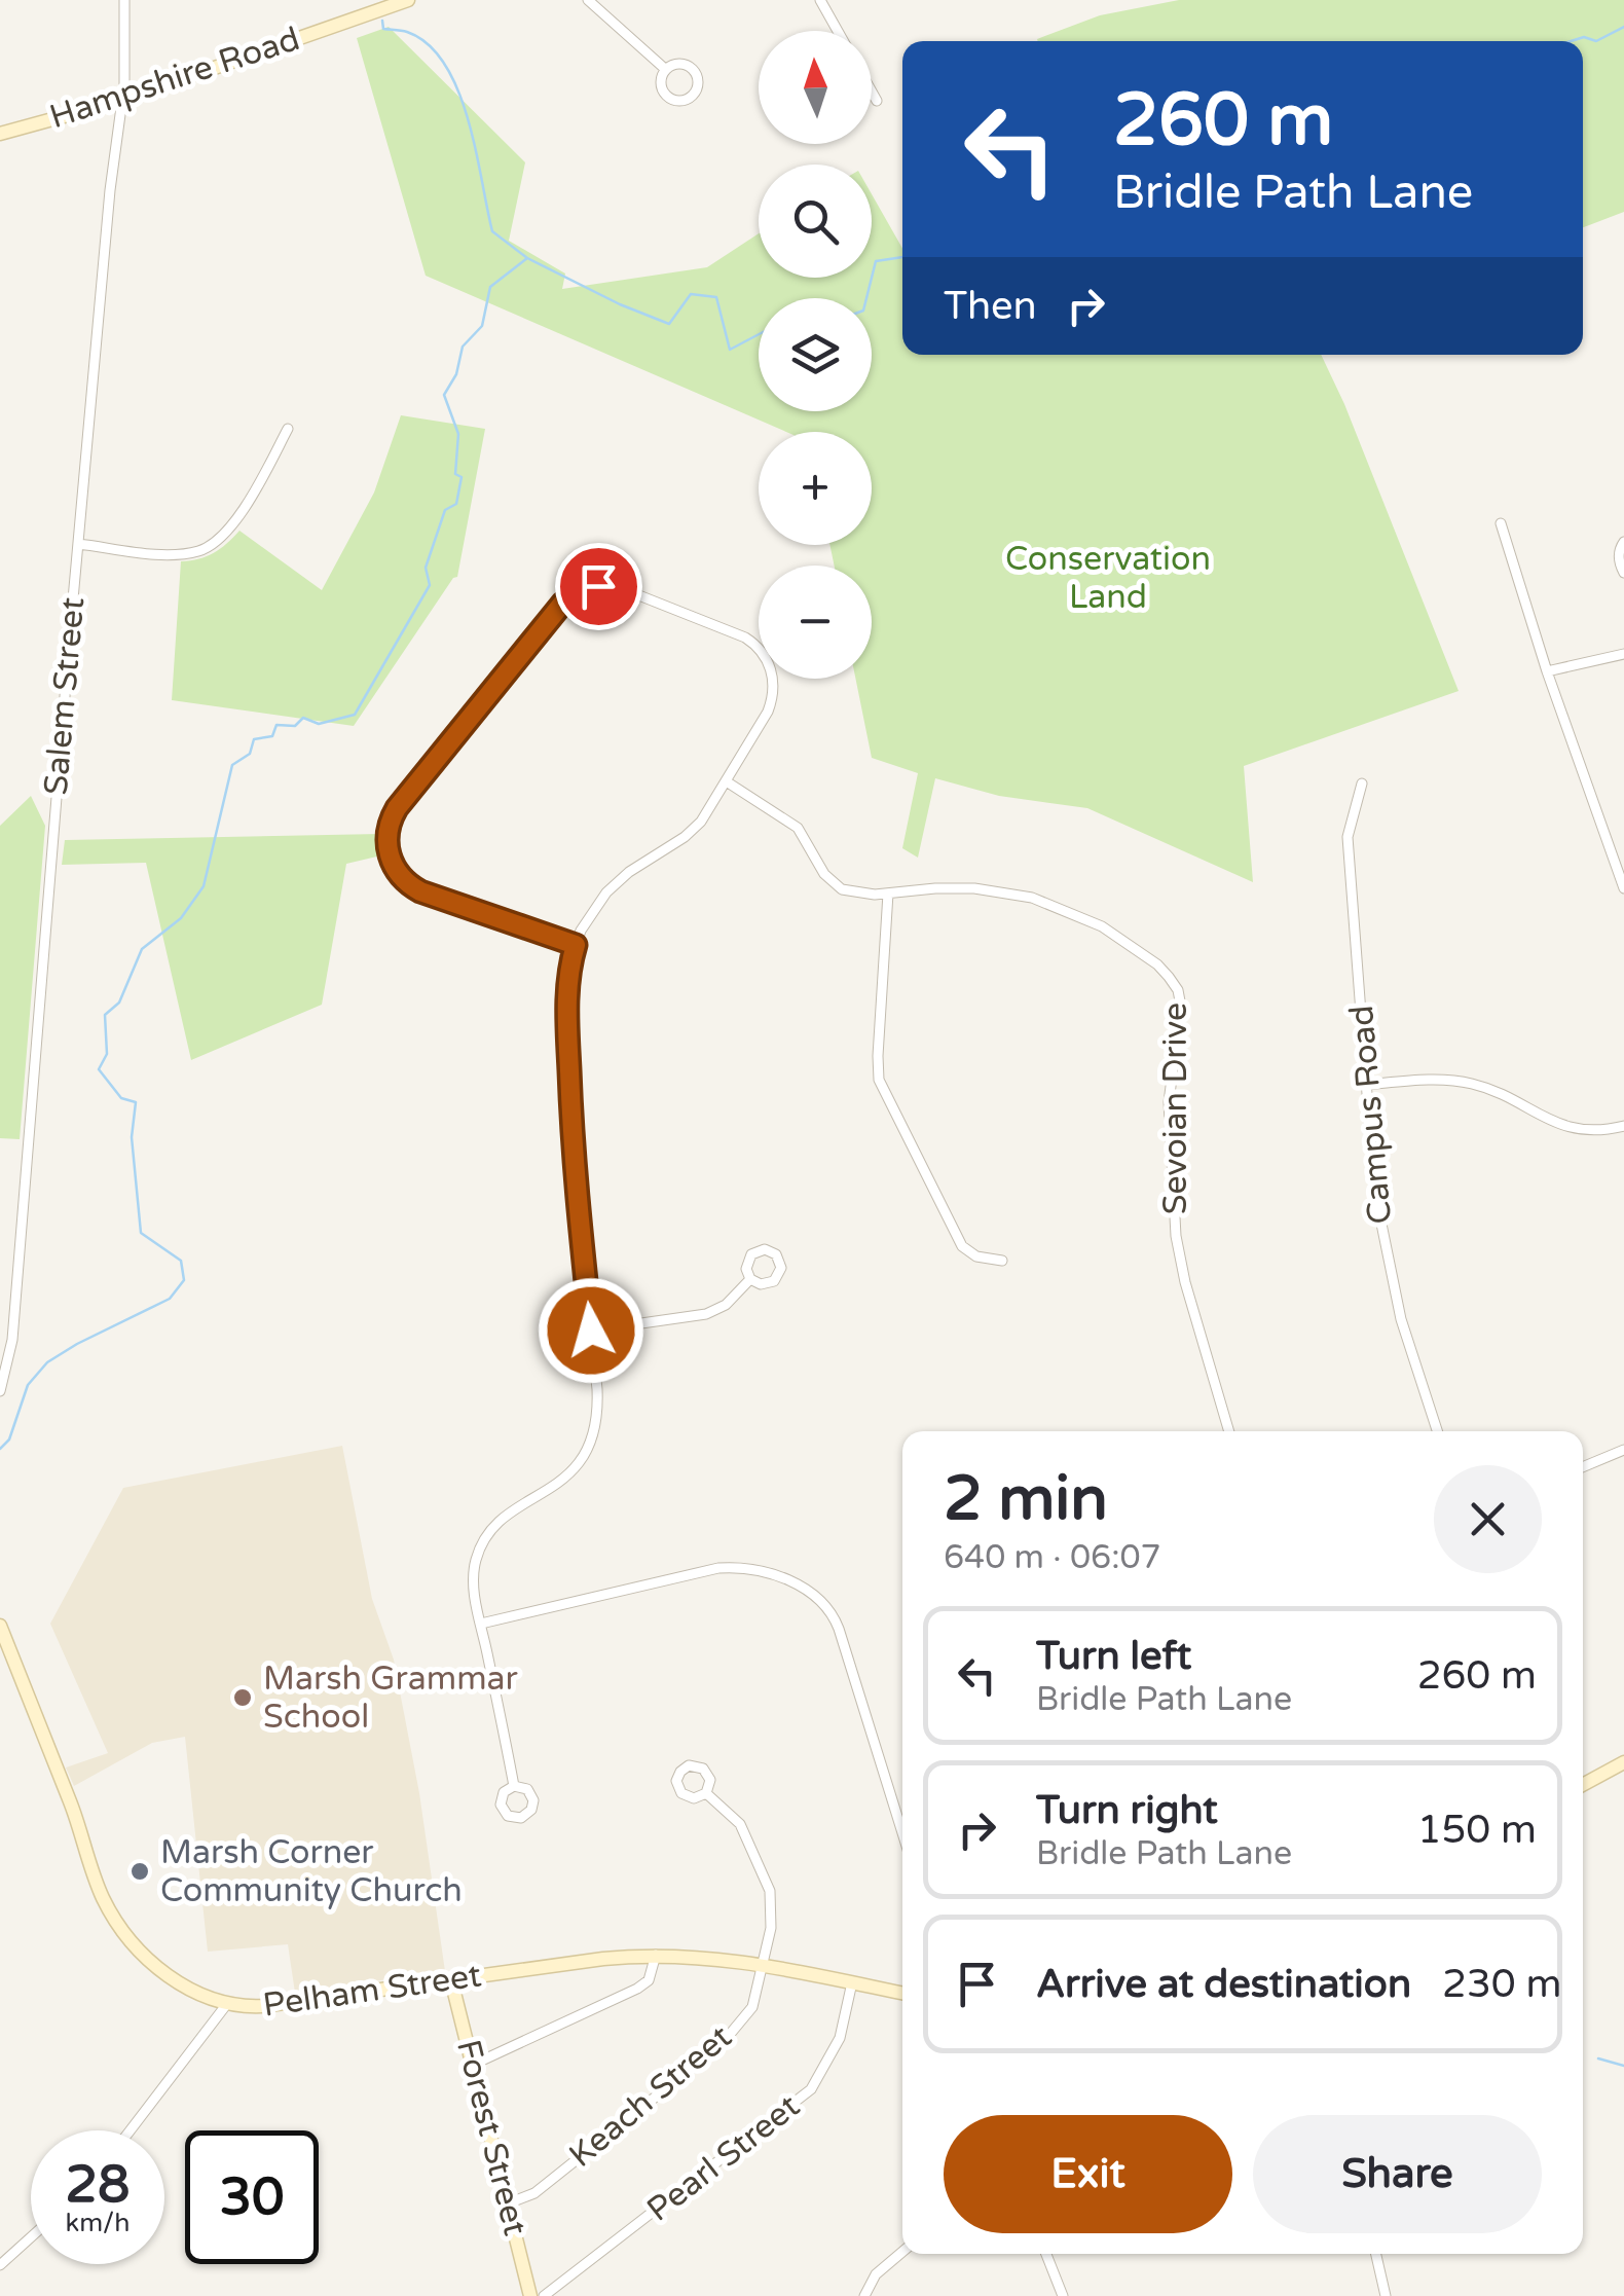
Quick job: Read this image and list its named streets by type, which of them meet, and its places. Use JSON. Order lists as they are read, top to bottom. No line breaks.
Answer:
{"streets":{"street":["Hampshire Road","Salem Street","Sevoian Drive","Campus Road","Pelham Street","Keach Street","Forest Street","Pearl Street"]},"crossings":[["Hampshire Road","Salem Street"],["Pelham Street","Keach Street"],["Pelham Street","Forest Street"],["Pelham Street","Pearl Street"],["Keach Street","Forest Street"]],"parks":["Conservation Land"],"places":["Marsh Grammar School","Marsh Corner Community Church"],"north":"top","page":{"map_buttons":["+","−"],"turn":["260 m","Bridle Path Lane"],"then":"Then","heading":["2 min","640 m · 06:07"],"list":[{"name":"Turn left","note":"Bridle Path Lane","value":"260 m"},{"name":"Turn right","note":"Bridle Path Lane","value":"150 m"},{"name":"Arrive at destination","value":"230 m"}],"buttons":["Exit","Share"],"speed":"28 km/h","limit":"30"}}
